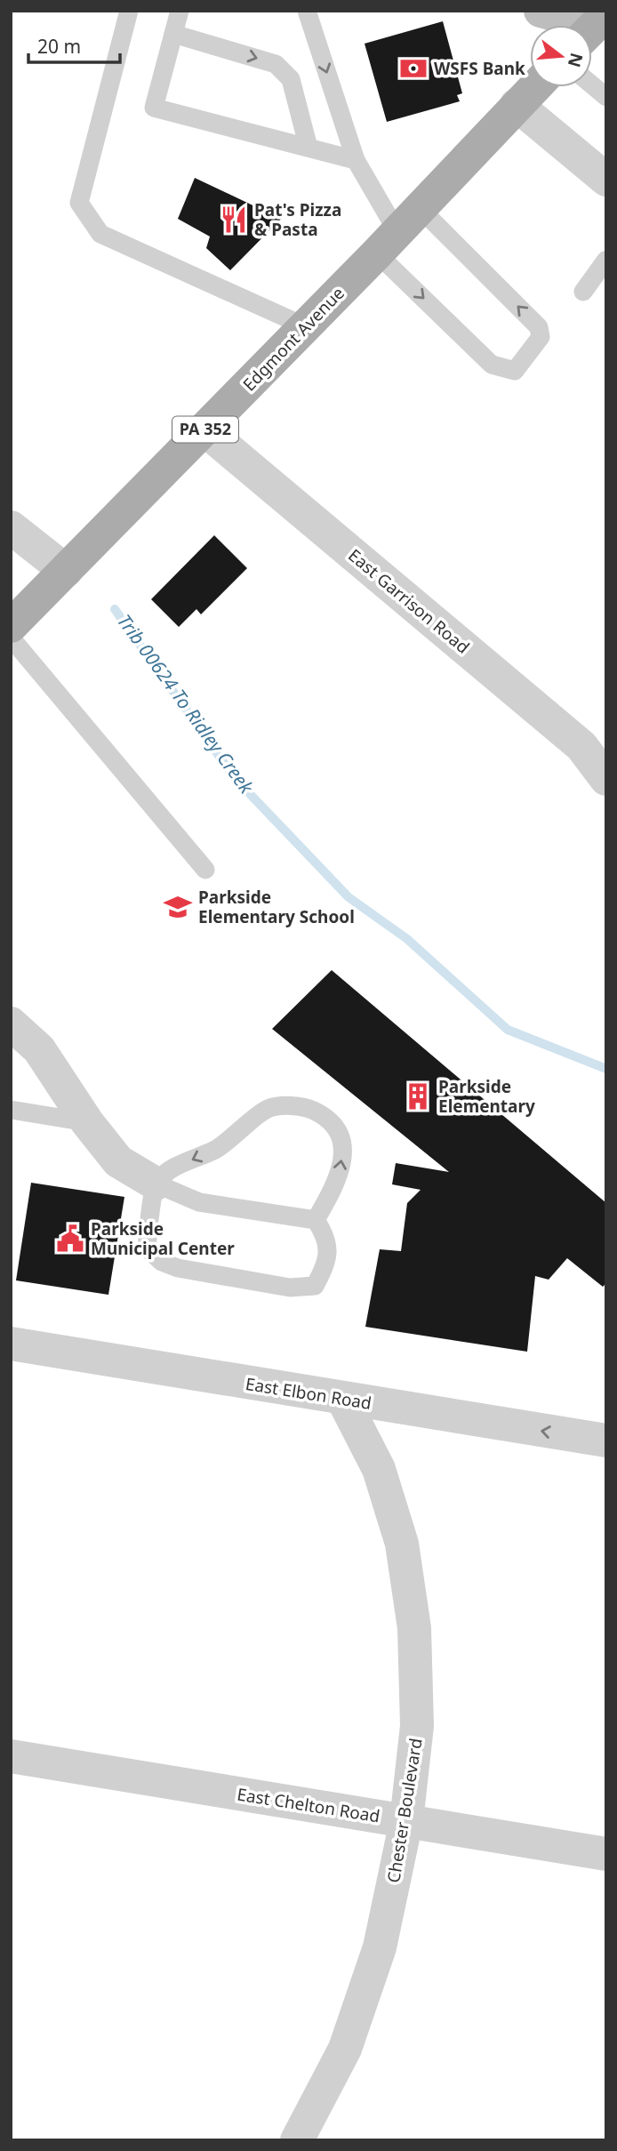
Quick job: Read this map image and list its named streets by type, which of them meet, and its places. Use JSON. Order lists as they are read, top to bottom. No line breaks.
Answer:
{"streets":{"main road":["Edgmont Avenue","PA 352"],"street":["East Garrison Road","East Elbon Road","East Chelton Road","Chester Boulevard"]},"crossings":[["Edgmont Avenue","East Garrison Road"],["East Elbon Road","Chester Boulevard"],["East Chelton Road","Chester Boulevard"]],"one_way":["East Elbon Road"],"water":["Trib 00624 To Ridley Creek"],"places":{"bank":["WSFS Bank"],"restaurant":["Pat's Pizza & Pasta"],"school or university":["Parkside Elementary School"],"building":["Parkside Elementary"],"public building":["Parkside Municipal Center"]},"scale_bar":"20 m","north":"right"}
